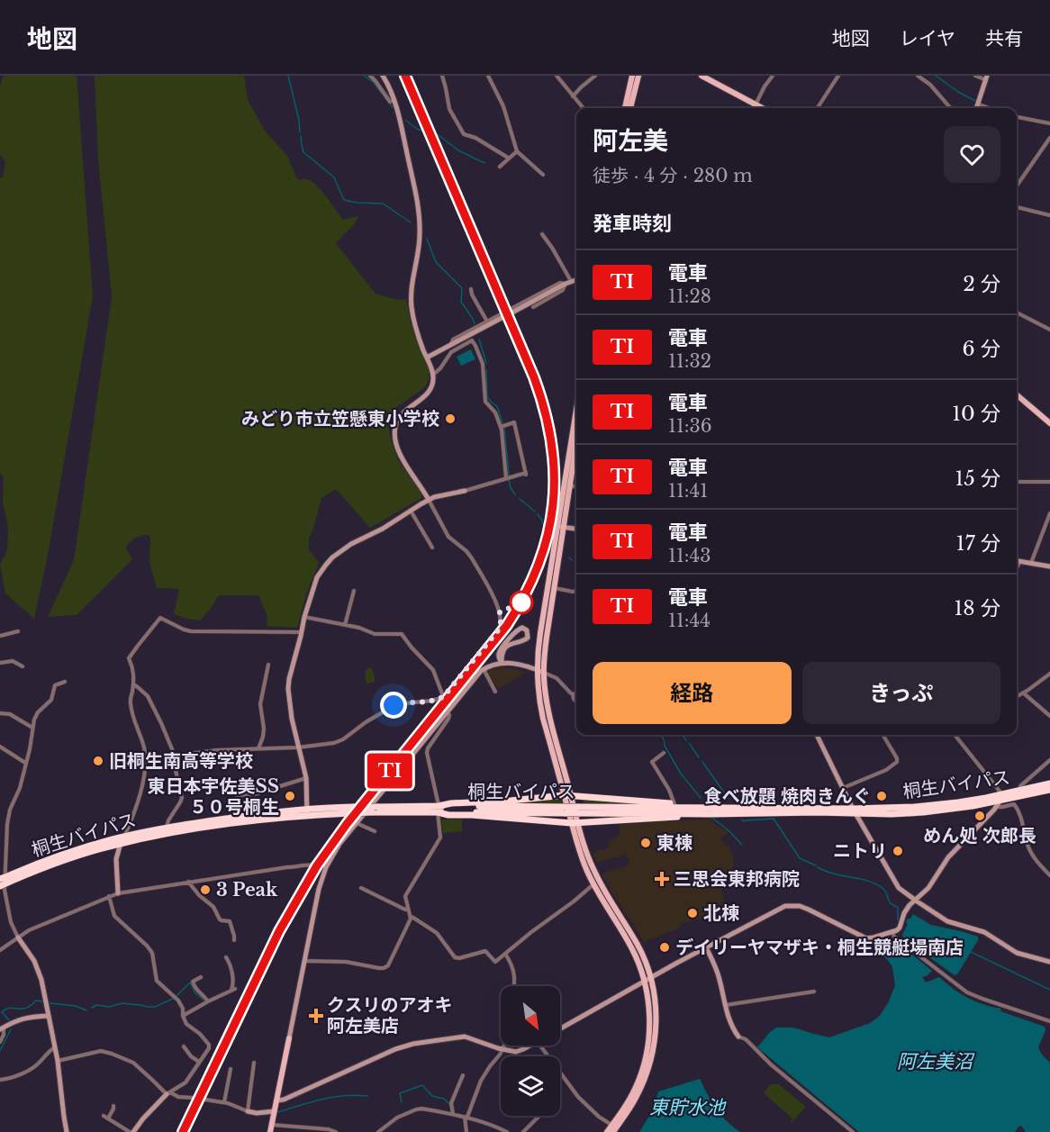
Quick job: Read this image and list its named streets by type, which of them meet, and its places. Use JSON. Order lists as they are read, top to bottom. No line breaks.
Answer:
{"streets":{"highway":["桐生バイパス"]},"water":["阿左美沼","東貯水池"],"places":{"other":["みどり市立笠懸東小学校","旧桐生南高等学校","東日本宇佐美SS ５０号桐生","食べ放題 焼肉きんぐ","めん処 次郎長","東棟","ニトリ","3 Peak","北棟","デイリーヤマザキ・桐生競艇場南店"],"health":["三思会東邦病院","クスリのアオキ 阿左美店"]},"north":"bottom right","page":{"header":"地図","nav":["地図","レイヤ","共有"],"on_map":"TI","heading":[["阿左美","徒歩 · 4 分 · 280 m"],"発車時刻"],"list":[{"mark":"TI","name":"電車","note":"11:28","value":"2 分"},{"mark":"TI","name":"電車","note":"11:32","value":"6 分"},{"mark":"TI","name":"電車","note":"11:36","value":"10 分"},{"mark":"TI","name":"電車","note":"11:41","value":"15 分"},{"mark":"TI","name":"電車","note":"11:43","value":"17 分"},{"mark":"TI","name":"電車","note":"11:44","value":"18 分"}],"buttons":["経路","きっぷ"]}}
